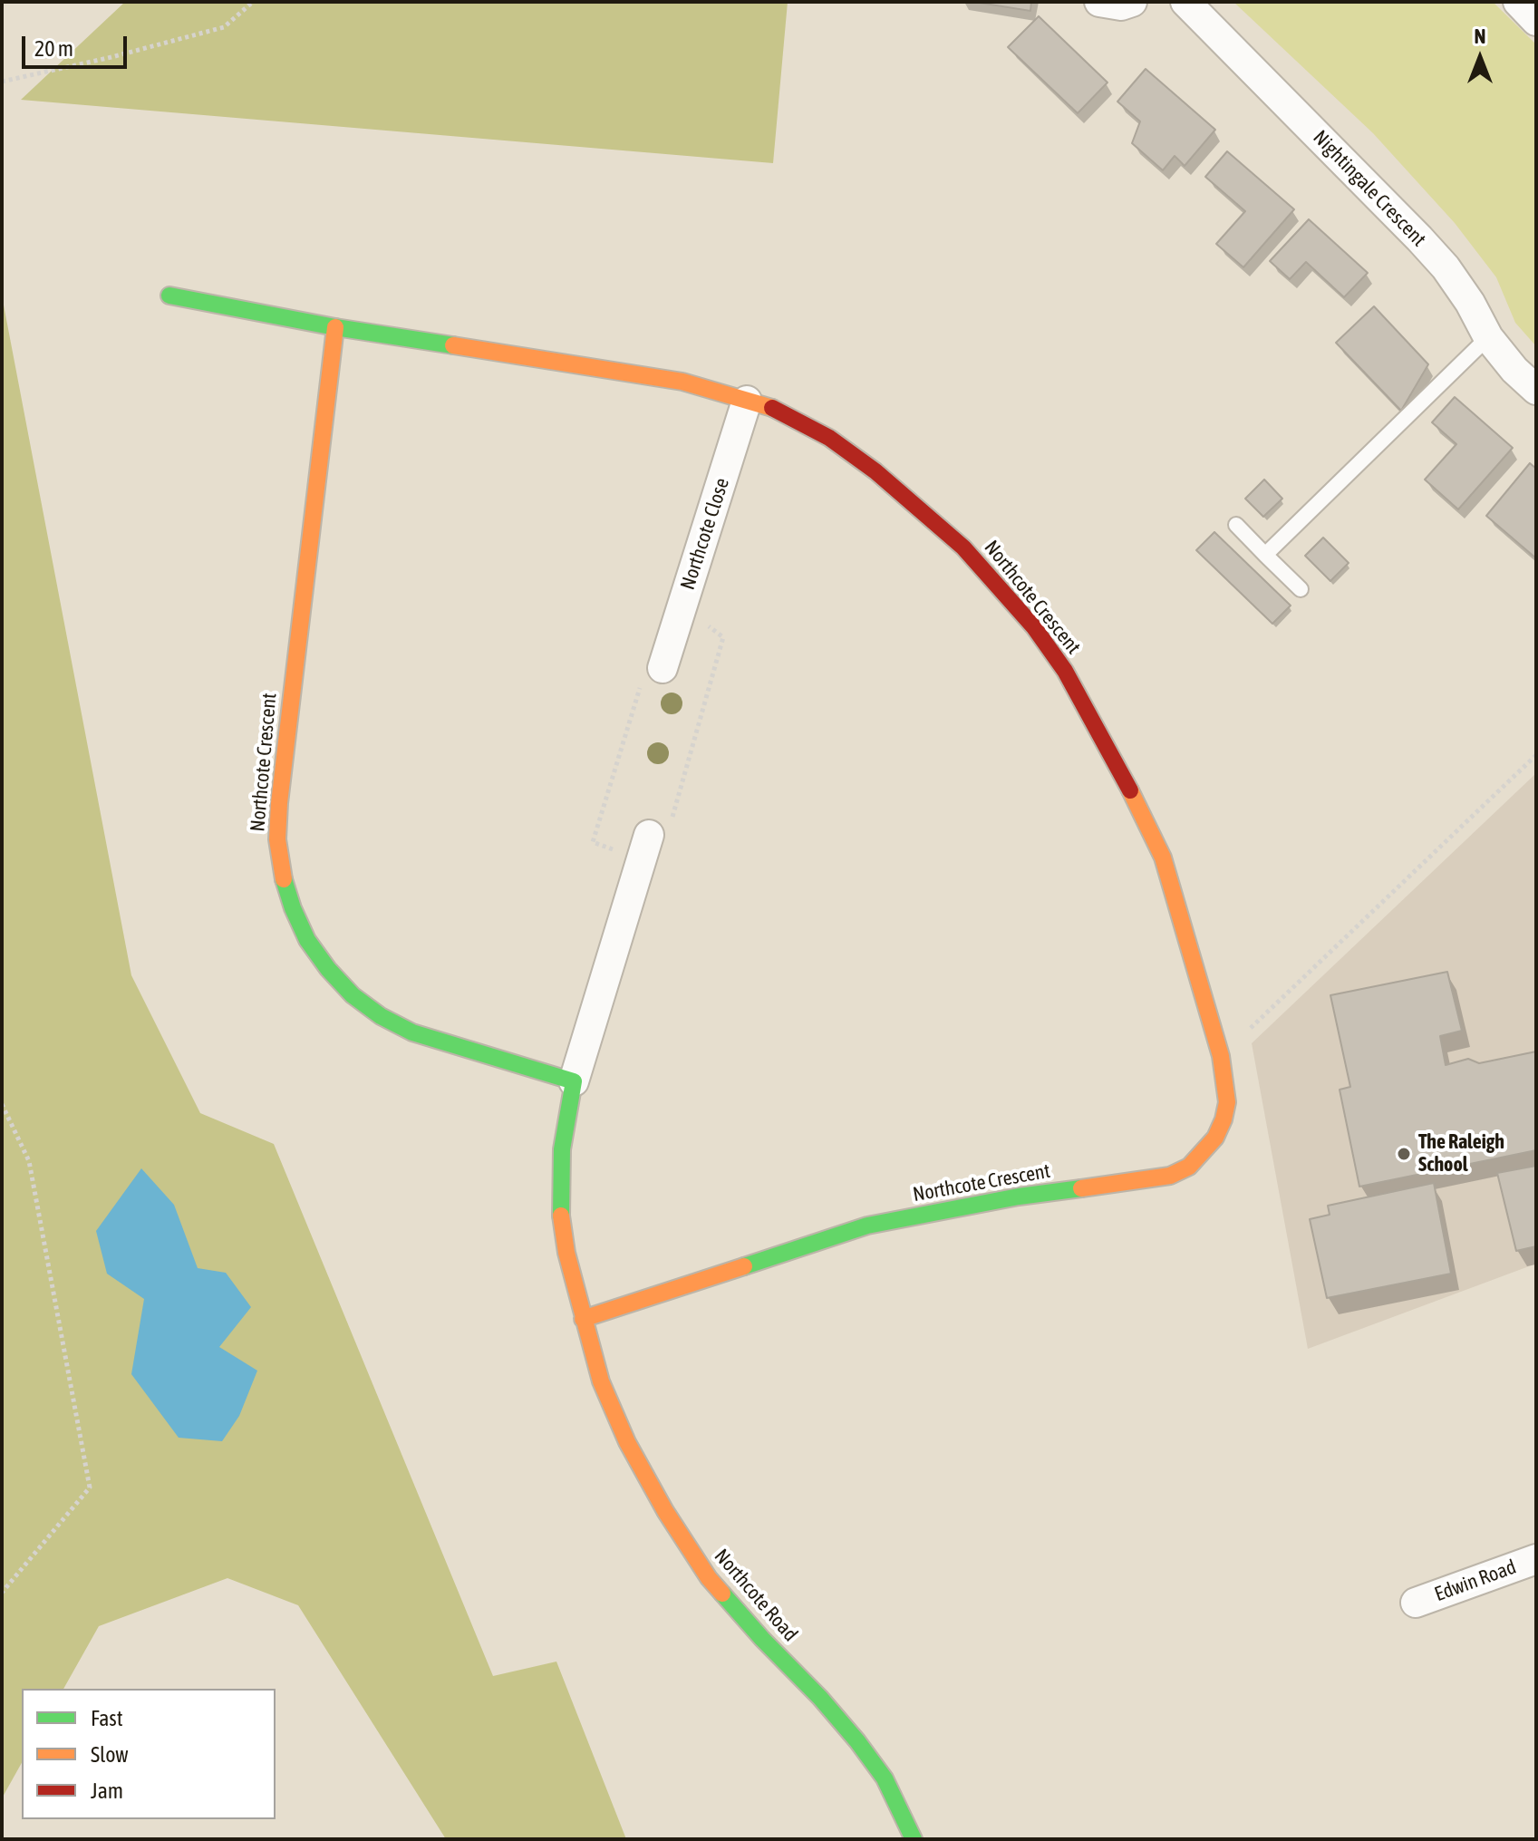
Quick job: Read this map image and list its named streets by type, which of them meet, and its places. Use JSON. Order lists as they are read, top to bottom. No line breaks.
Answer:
{"streets":{"street":["Nightingale Crescent","Northcote Close","Northcote Crescent","Edwin Road","Northcote Road"]},"crossings":[["Northcote Close","Northcote Crescent"],["Northcote Crescent","Northcote Road"]],"places":["The Raleigh School"],"legend":["Fast","Slow","Jam"],"scale_bar":"20 m","north":"top"}
